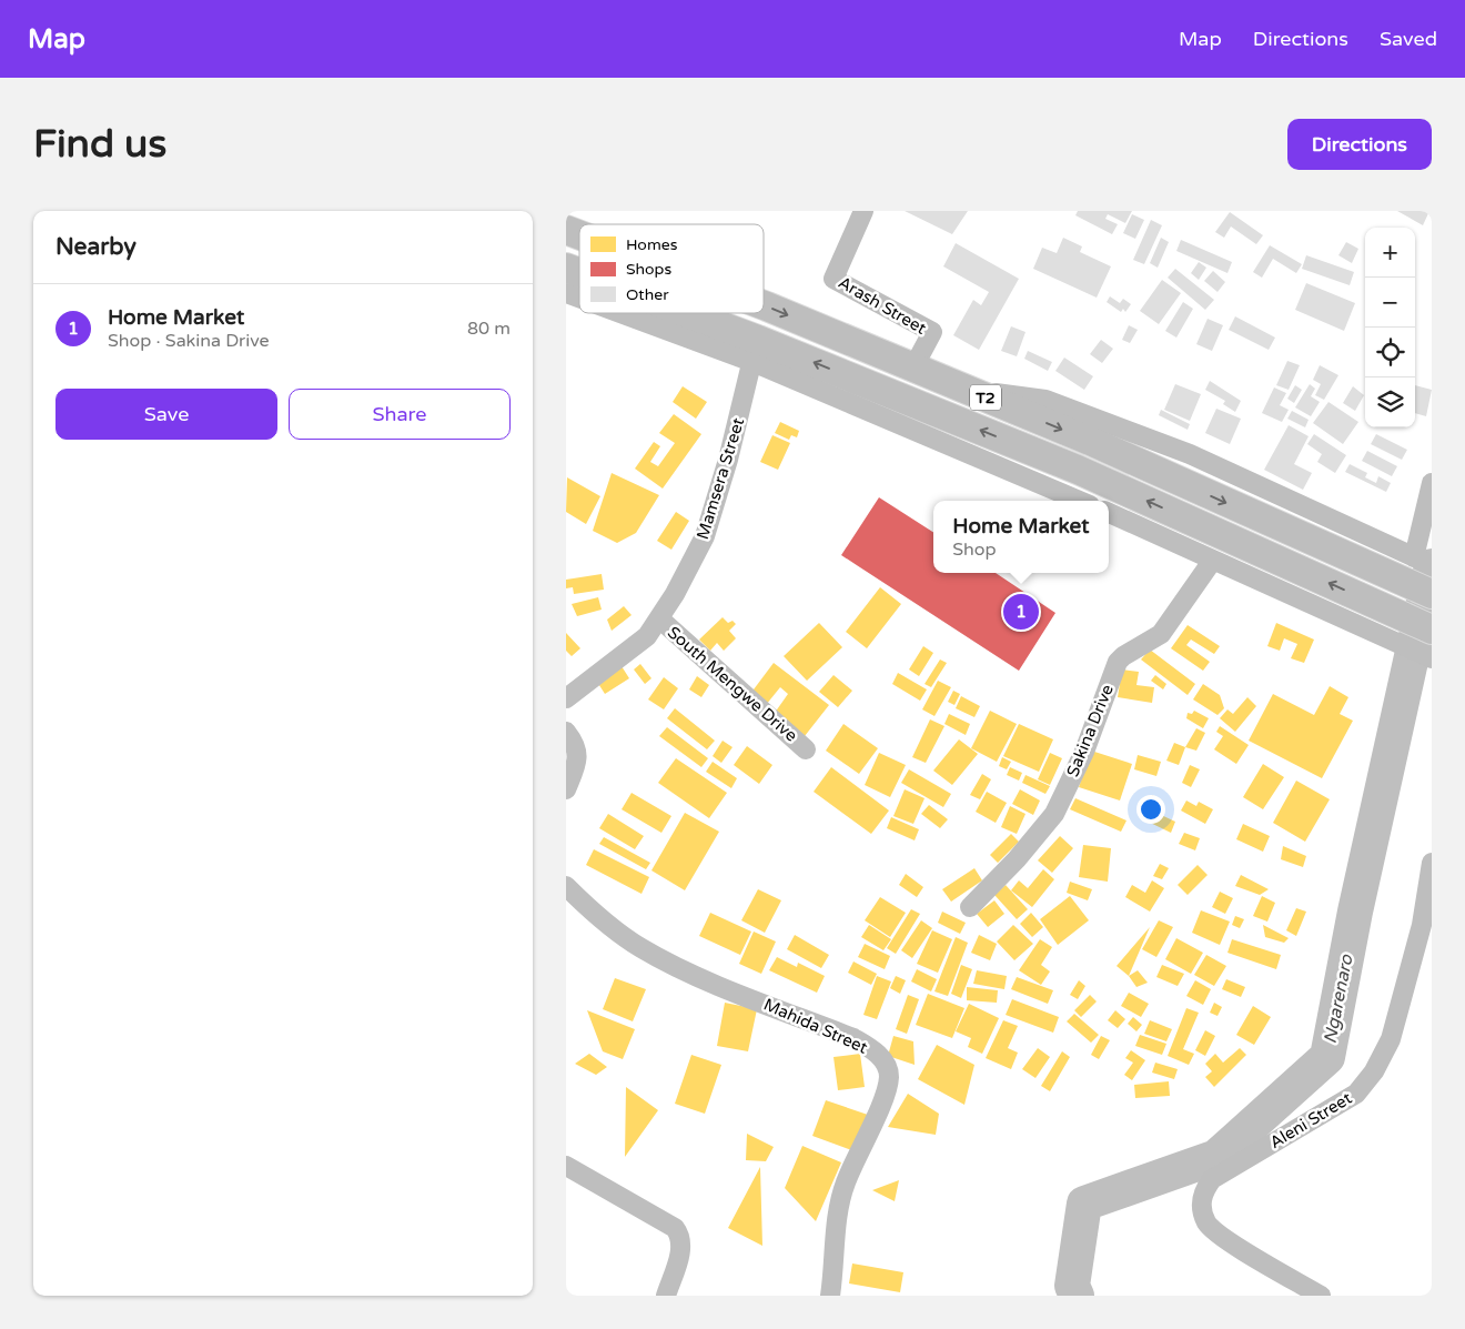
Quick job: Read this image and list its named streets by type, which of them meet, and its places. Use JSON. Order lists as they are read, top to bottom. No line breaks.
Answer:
{"streets":{"highway":["T2"],"street":["Arash Street","Mamsera Street","South Mengwe Drive","Sakina Drive","Mahida Street","Aleni Street"]},"crossings":[["Arash Street","T2"],["T2","Mamsera Street"],["Mamsera Street","South Mengwe Drive"]],"water":["Ngarenaro"],"legend":["Homes","Shops","Other"],"page":{"header":"Map","nav":["Map","Directions","Saved"],"buttons":["Directions",["Save","Share"]],"title":"Find us","heading":"Nearby","map_buttons":["+","−"],"list":[{"mark":"1","name":"Home Market","note":"Shop · Sakina Drive","value":"80 m"}],"popup":["Home Market","Shop"],"pins":"1"}}
